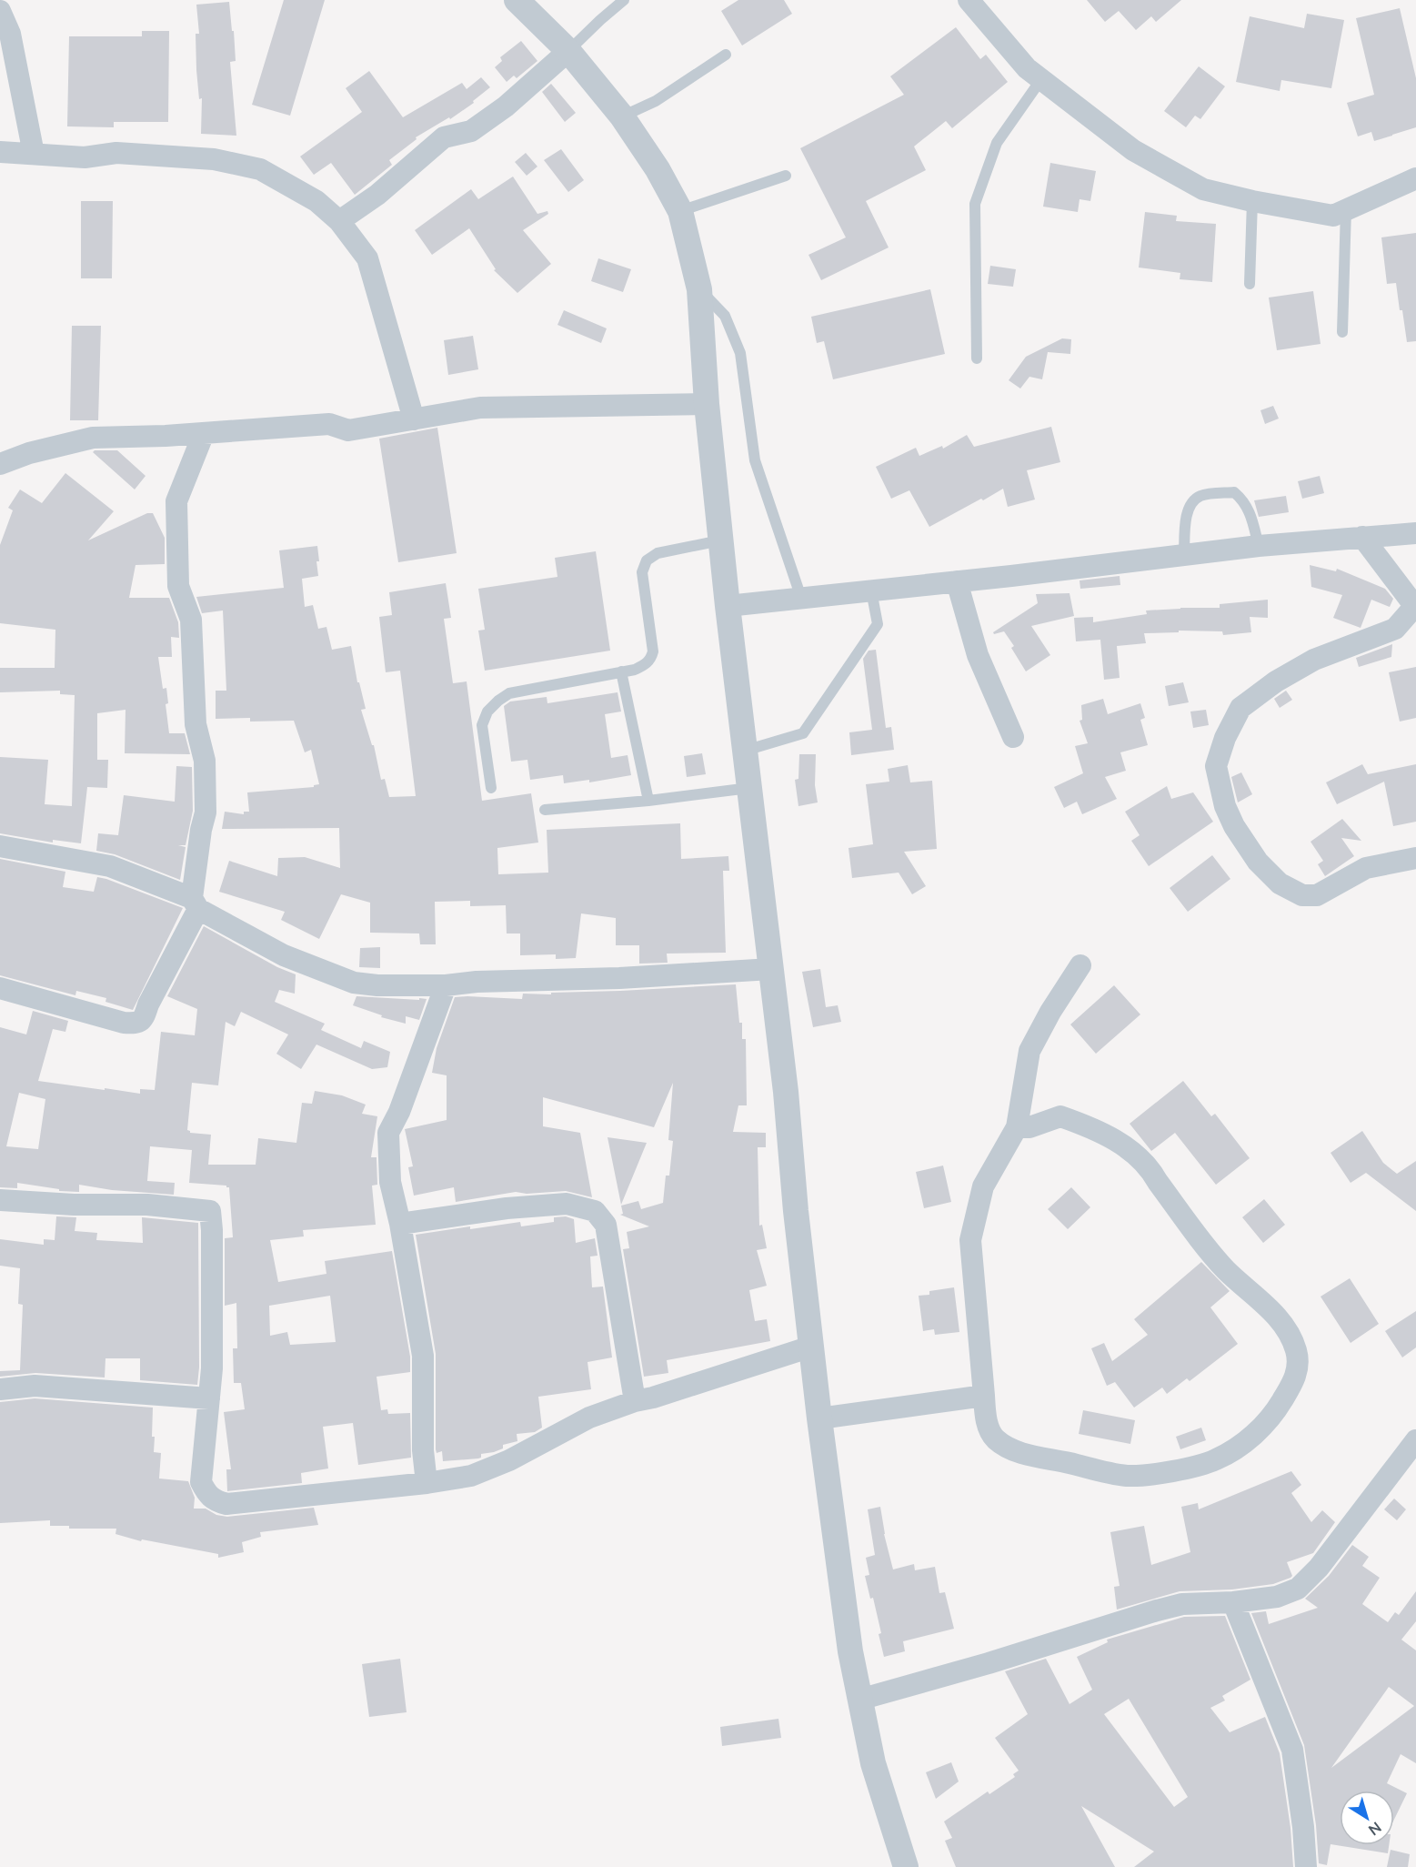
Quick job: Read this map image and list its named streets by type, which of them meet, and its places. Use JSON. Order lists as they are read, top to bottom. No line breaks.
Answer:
{"north":"bottom right"}
